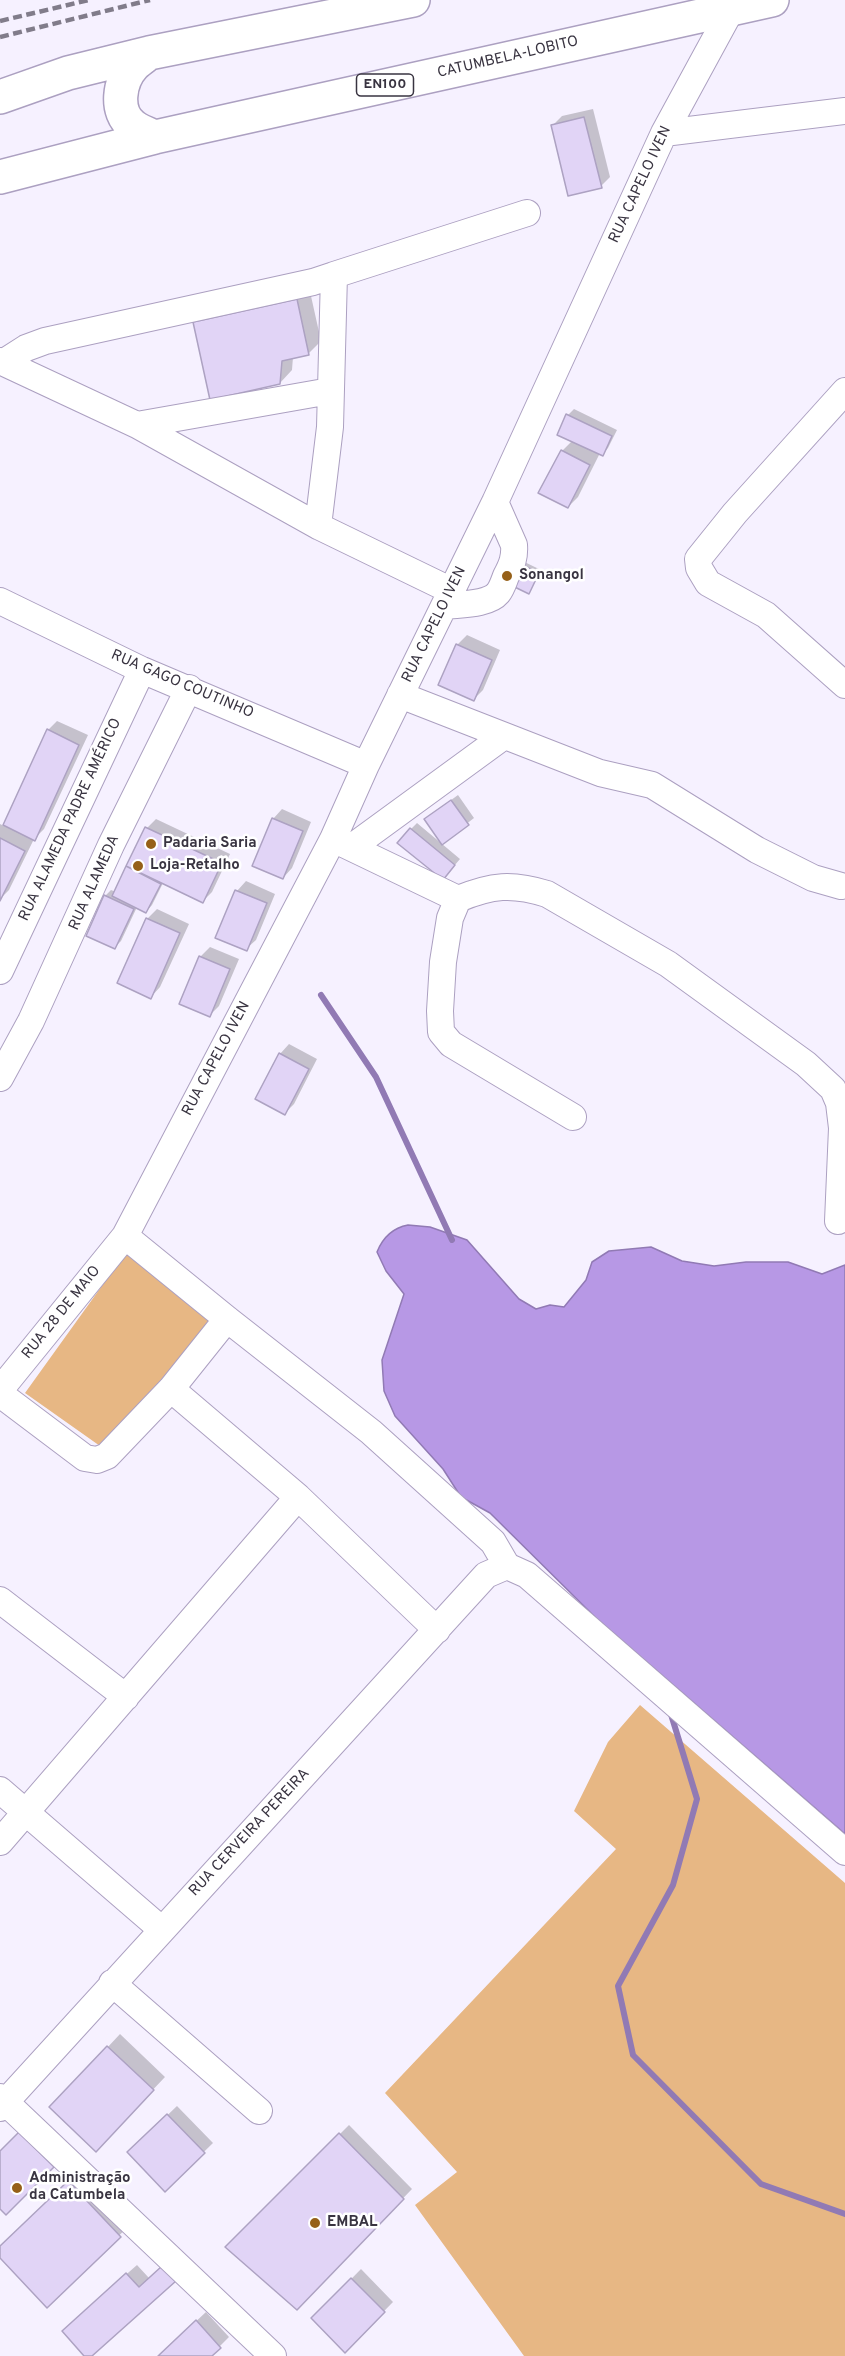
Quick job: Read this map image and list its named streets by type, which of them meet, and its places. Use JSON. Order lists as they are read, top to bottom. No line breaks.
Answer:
{"streets":{"highway":["CATUMBELA-LOBITO","EN100"],"street":["RUA CAPELO IVEN","RUA GAGO COUTINHO","RUA ALAMEDA PADRE AMÉRICO","RUA ALAMEDA","RUA 28 DE MAIO","RUA CERVEIRA PEREIRA"]},"crossings":[["CATUMBELA-LOBITO","RUA CAPELO IVEN"],["RUA CAPELO IVEN","RUA GAGO COUTINHO"],["RUA CAPELO IVEN","RUA 28 DE MAIO"],["RUA GAGO COUTINHO","RUA ALAMEDA PADRE AMÉRICO"],["RUA GAGO COUTINHO","RUA ALAMEDA"]],"places":["Sonangol","Padaria Saria","Loja-Retalho","Administração da Catumbela","EMBAL"]}
